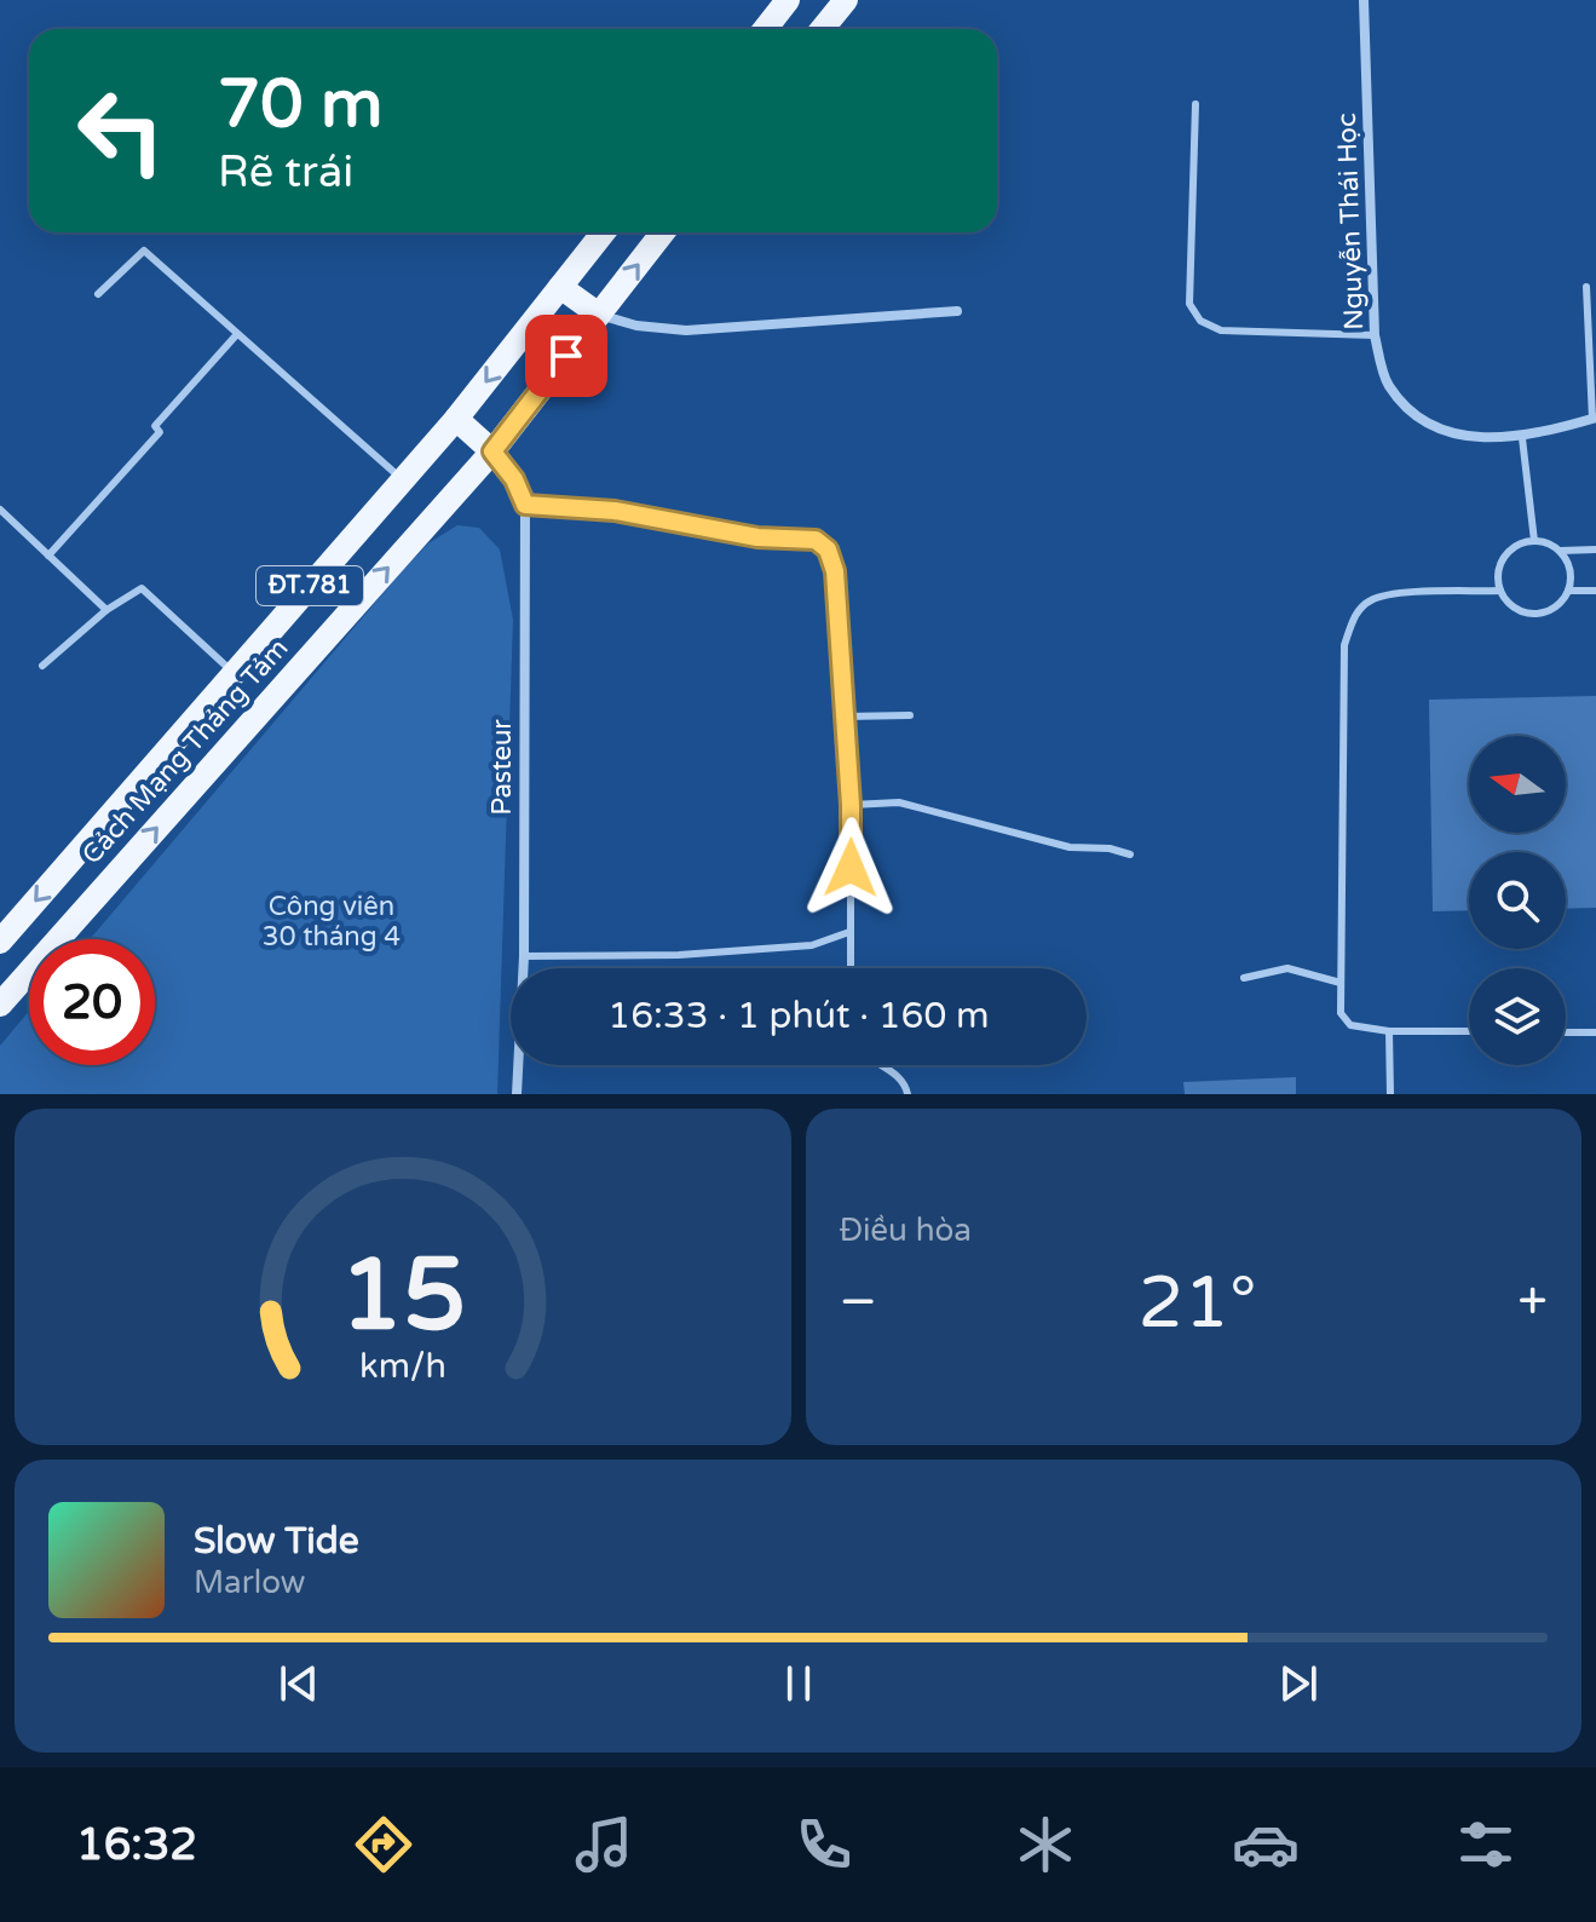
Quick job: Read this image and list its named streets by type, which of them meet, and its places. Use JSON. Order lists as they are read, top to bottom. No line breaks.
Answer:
{"streets":{"main road":["ĐT.781","Cách Mạng Tháng Tám"],"street":["Nguyễn Thái Học","Pasteur"]},"crossings":[["Cách Mạng Tháng Tám","Pasteur"]],"parks":["Công viên 30 tháng 4"],"north":"left","page":{"turn":["70 m","Rẽ trái"],"limit":"20","trip":"16:33 · 1 phút · 160 m","tile":"Điều hòa","heat":["−","21°","+"],"song":["Slow Tide","Marlow"],"tabs":"16:32","gauge":["15","km/h"]}}
